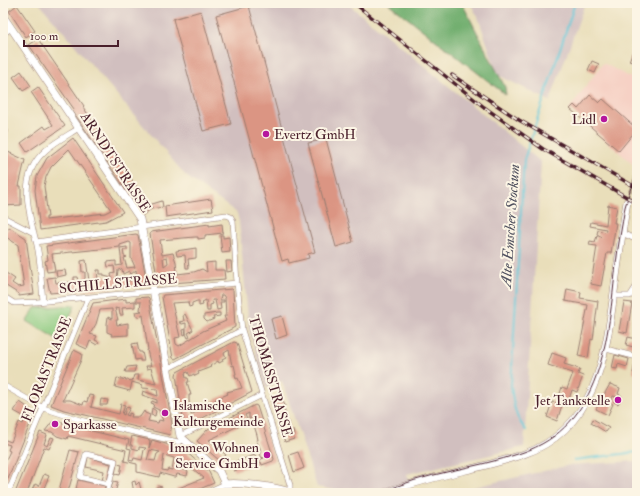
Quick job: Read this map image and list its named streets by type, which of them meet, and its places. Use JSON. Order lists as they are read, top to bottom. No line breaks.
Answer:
{"streets":{"street":["ARNDTSTRASSE","SCHILLSTRASSE","FLORASTRASSE","THOMASSTRASSE"]},"crossings":[["ARNDTSTRASSE","SCHILLSTRASSE"],["ARNDTSTRASSE","THOMASSTRASSE"],["SCHILLSTRASSE","FLORASTRASSE"],["SCHILLSTRASSE","THOMASSTRASSE"]],"water":["Alte Emscher Stockum"],"places":["Lidl","Evertz GmbH","Jet Tankstelle","Islamische Kulturgemeinde","Sparkasse","Immeo Wohnen Service GmbH"],"scale_bar":"100 m"}
